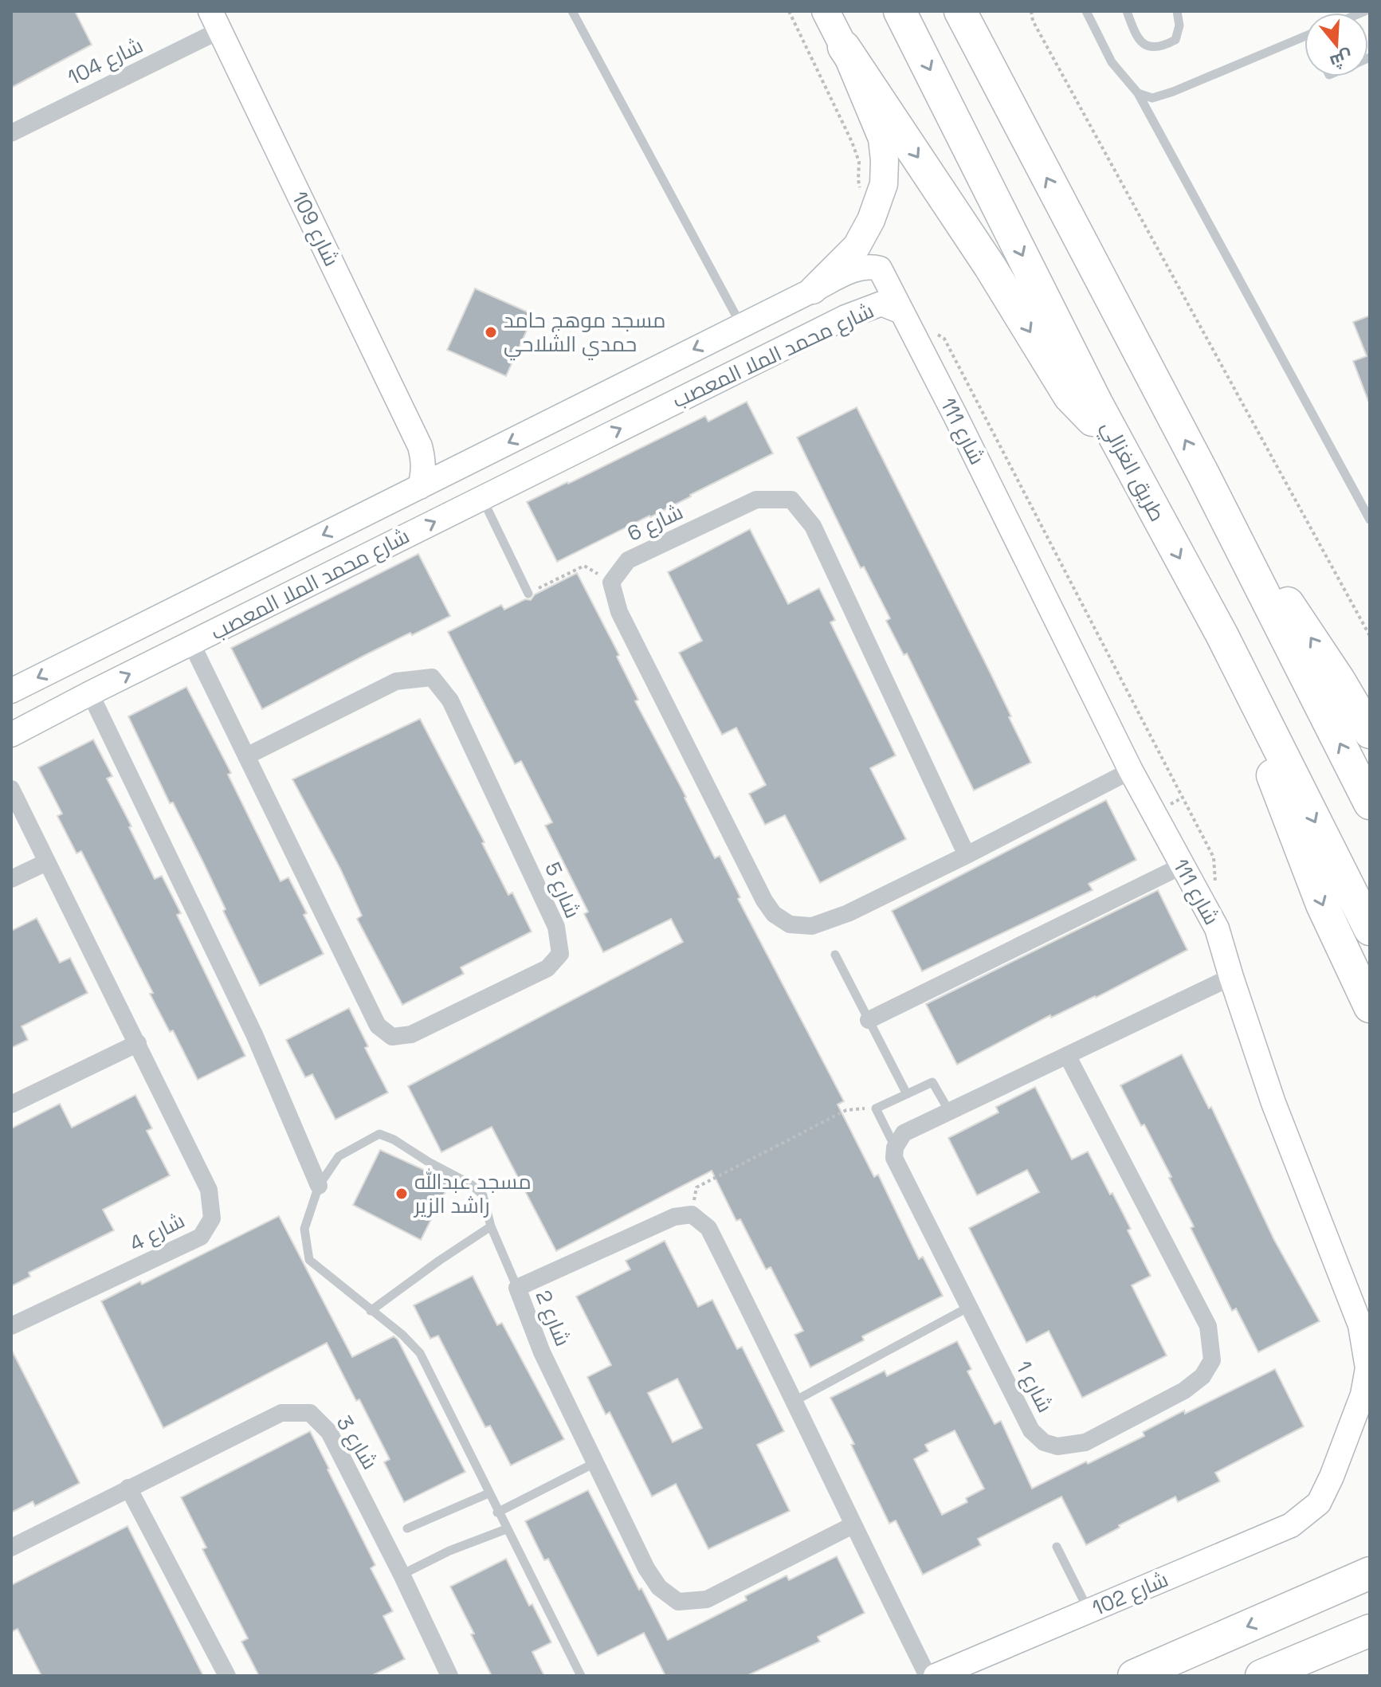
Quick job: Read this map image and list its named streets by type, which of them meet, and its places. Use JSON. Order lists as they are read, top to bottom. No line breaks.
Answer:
{"streets":{"highway":["طريق الغزالي"],"street":["شارع 104","شارع 109","شارع محمد الملا المعصب","شارع 111","شارع 6","شارع 5","شارع 4","شارع 2","شارع 1","شارع 3","شارع 102"]},"crossings":[["شارع 104","شارع 109"],["شارع 109","شارع محمد الملا المعصب"],["شارع محمد الملا المعصب","شارع 111"],["شارع محمد الملا المعصب","شارع 5"],["شارع 111","شارع 102"]],"places":["مسجد موهج حامد حمدي الشلاحي","مسجد عبدالله راشد الزير"],"north":"bottom"}
